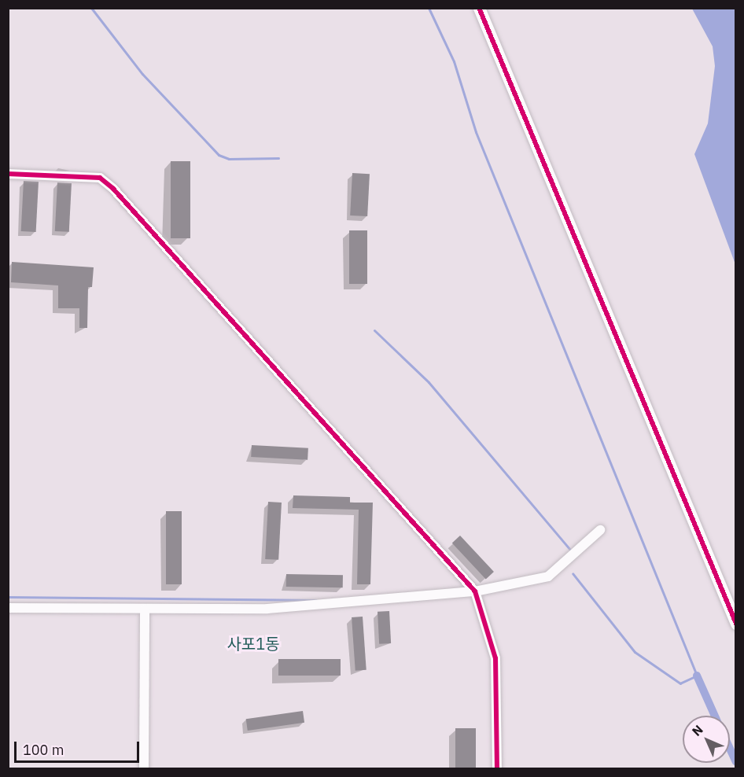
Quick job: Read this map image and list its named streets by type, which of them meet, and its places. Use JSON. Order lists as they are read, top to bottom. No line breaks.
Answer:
{"districts":["사포1동"],"scale_bar":"100 m","north":"top left"}
